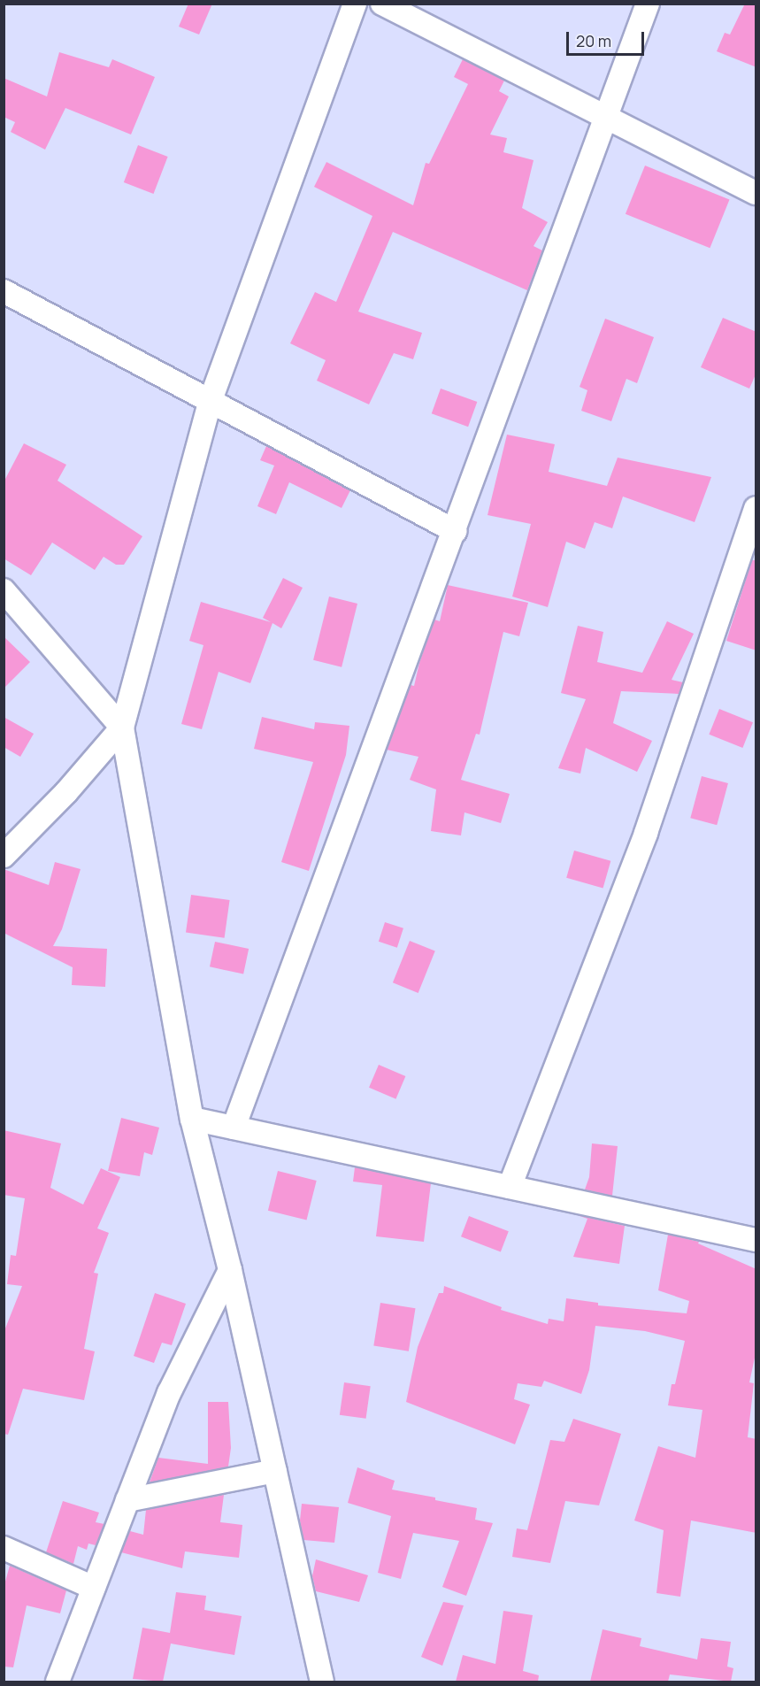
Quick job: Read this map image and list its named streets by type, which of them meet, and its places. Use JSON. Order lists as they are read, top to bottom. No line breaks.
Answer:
{"scale_bar":"20 m"}
